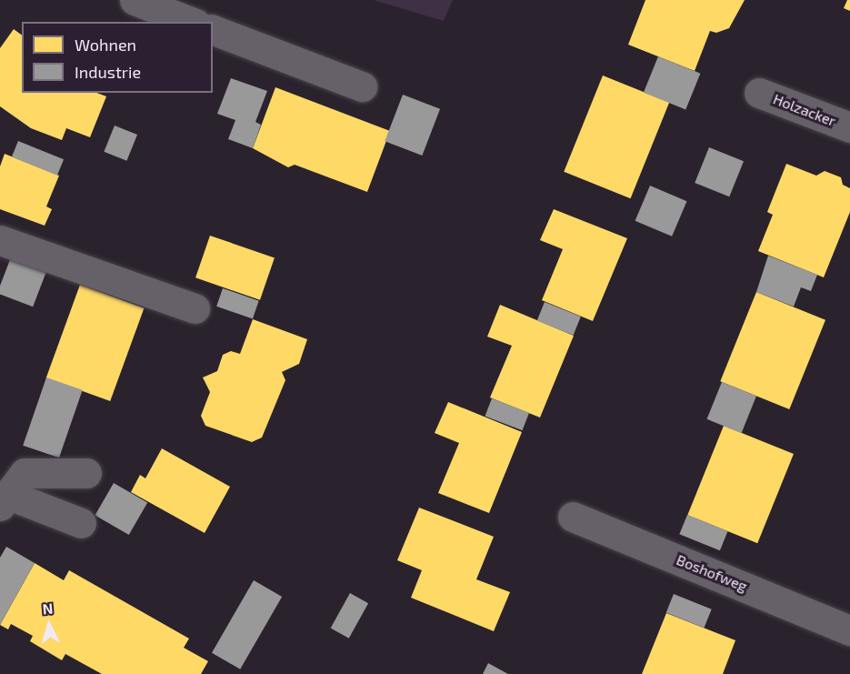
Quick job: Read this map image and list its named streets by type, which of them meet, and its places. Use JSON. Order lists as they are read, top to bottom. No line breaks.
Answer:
{"streets":{"street":["Holzacker","Boshofweg"]},"legend":["Wohnen","Industrie"],"north":"top"}
